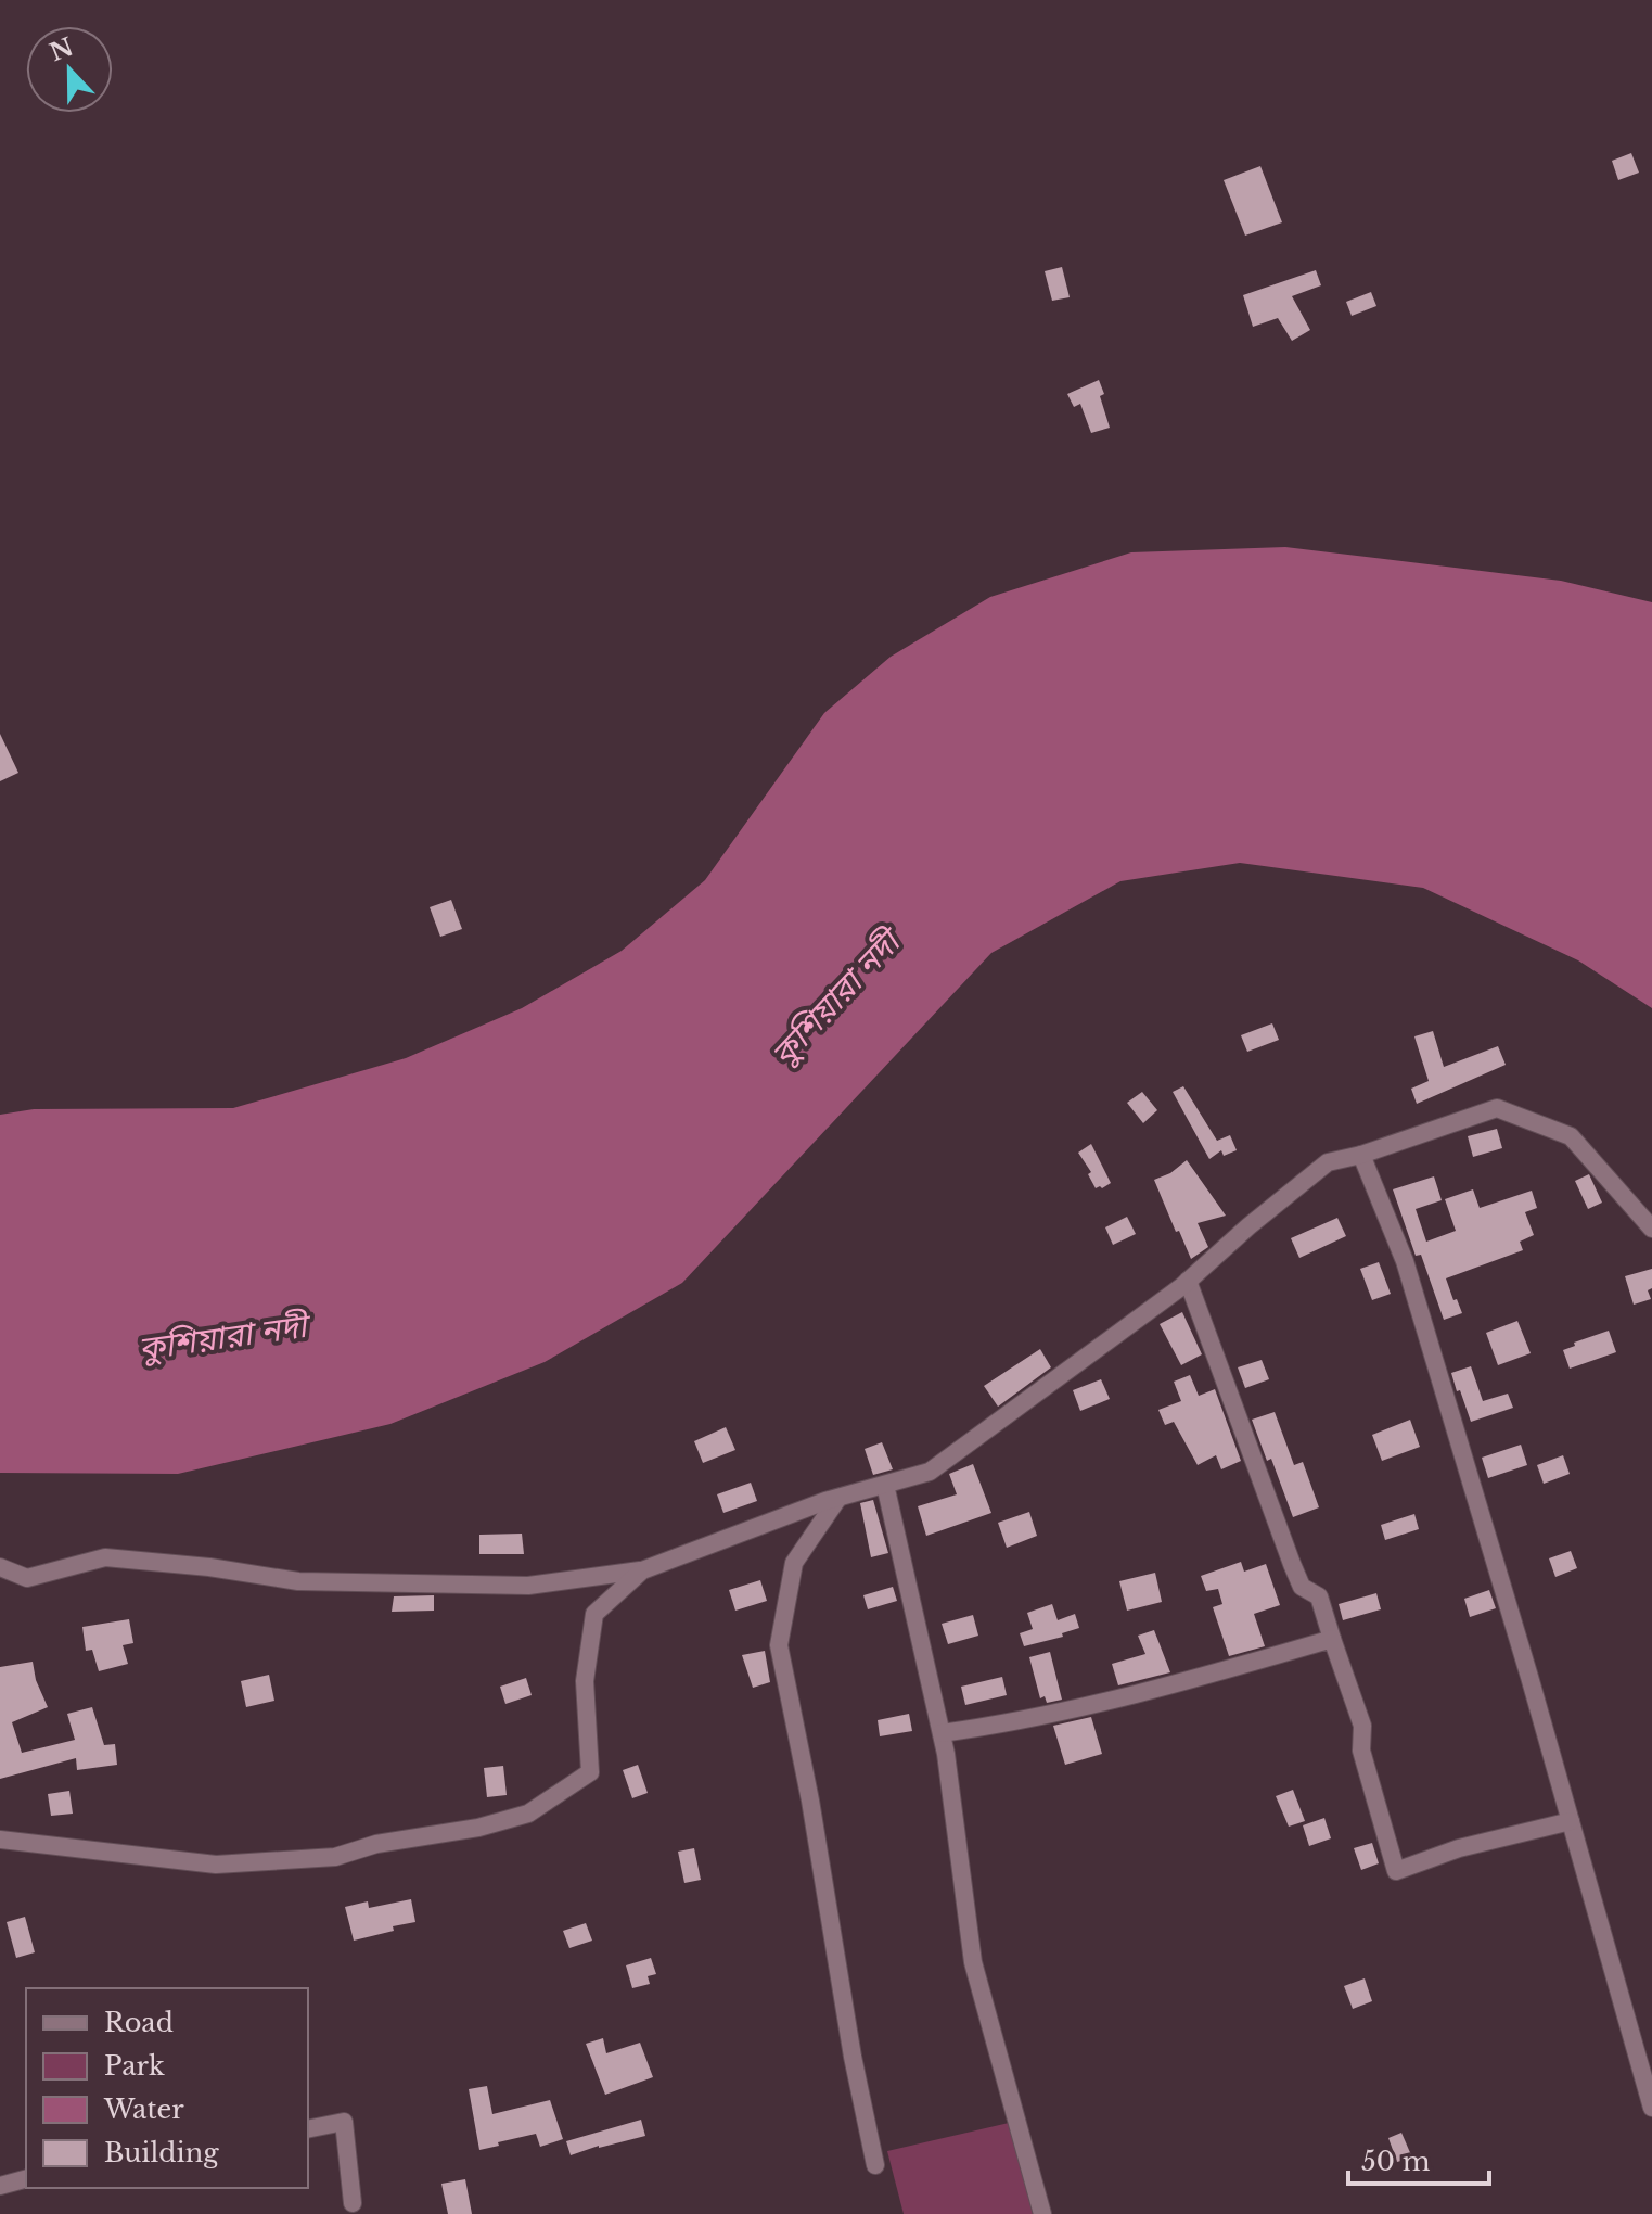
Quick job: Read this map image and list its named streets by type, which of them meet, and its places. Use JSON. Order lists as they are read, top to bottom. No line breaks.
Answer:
{"water":["কুশিয়ারা নদী"],"legend":["Road","Park","Water","Building"],"scale_bar":"50 m","north":"top"}
